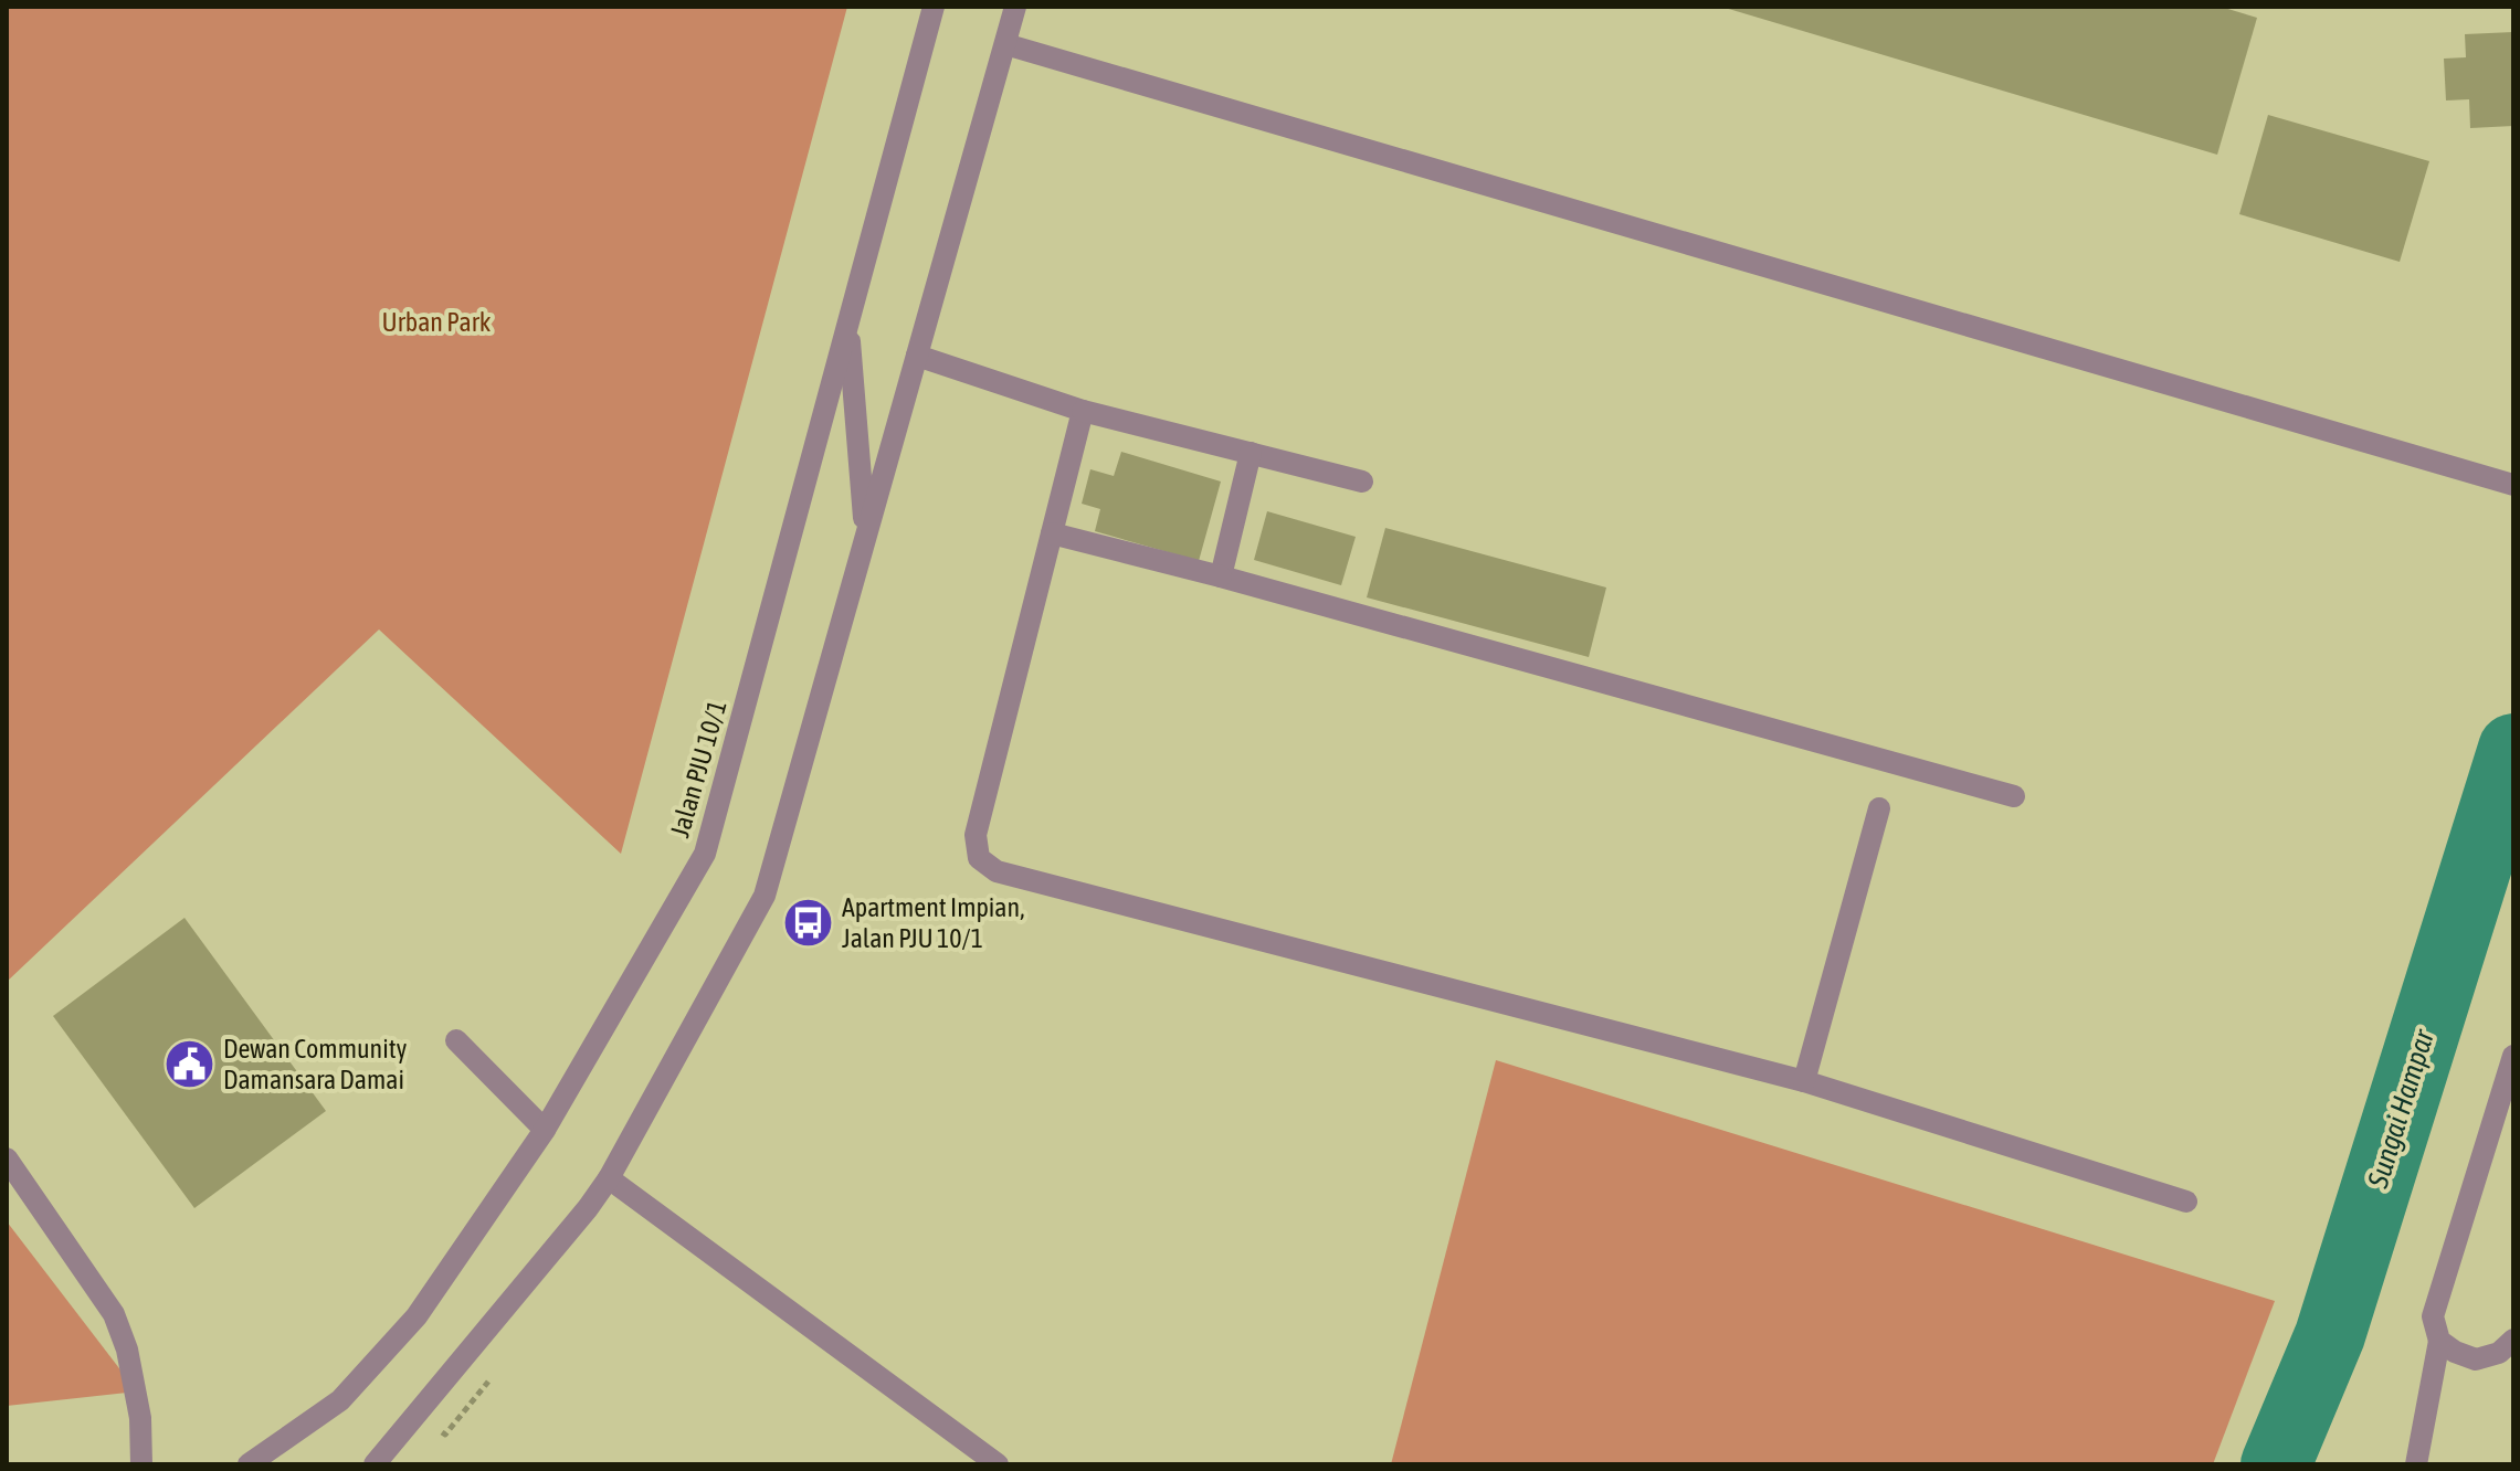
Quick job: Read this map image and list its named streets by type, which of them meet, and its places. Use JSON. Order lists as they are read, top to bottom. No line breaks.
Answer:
{"streets":{"street":["Jalan PJU 10/1"]},"water":["Sungai Hampar"],"parks":["Urban Park"],"places":{"bus stop":["Apartment Impian, Jalan PJU 10/1"],"public building":["Dewan Community Damansara Damai"]}}
